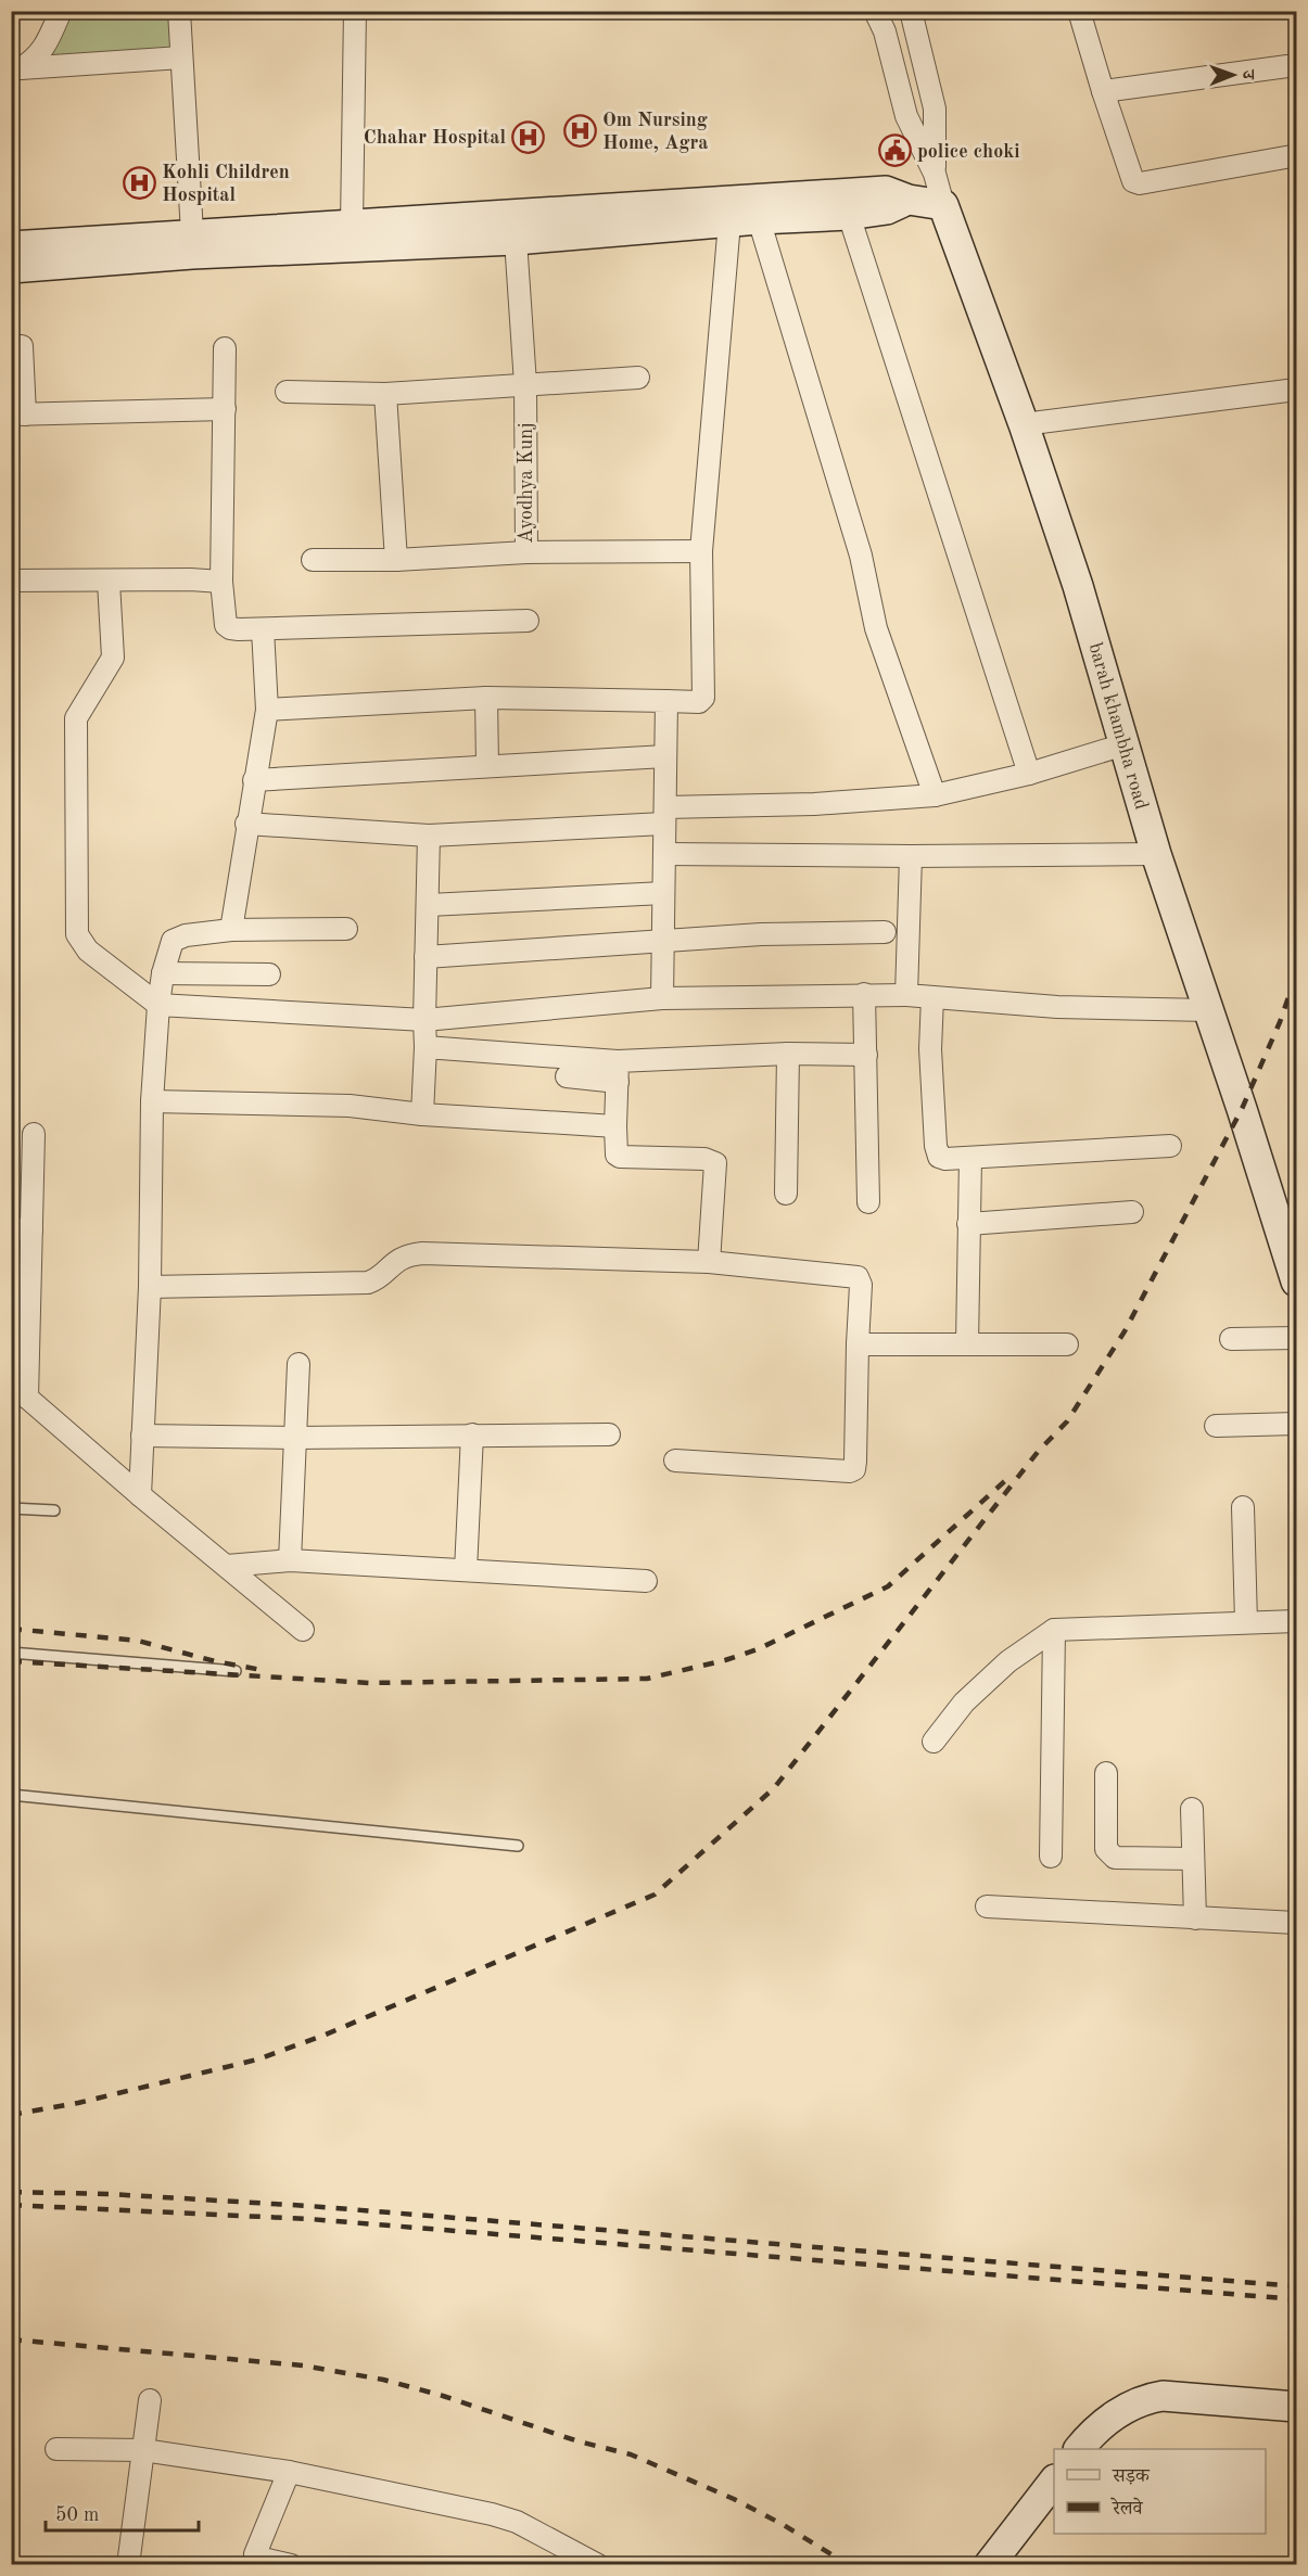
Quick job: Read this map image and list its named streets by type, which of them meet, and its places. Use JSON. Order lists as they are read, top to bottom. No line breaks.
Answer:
{"streets":{"street":["Ayodhya Kunj","barah khambha road"]},"places":{"hospital":["Om Nursing Home, Agra","Chahar Hospital","Kohli Children Hospital"],"public building":["police choki"]},"legend":["सड़क","रेलवे"],"scale_bar":"50 m","north":"right"}
